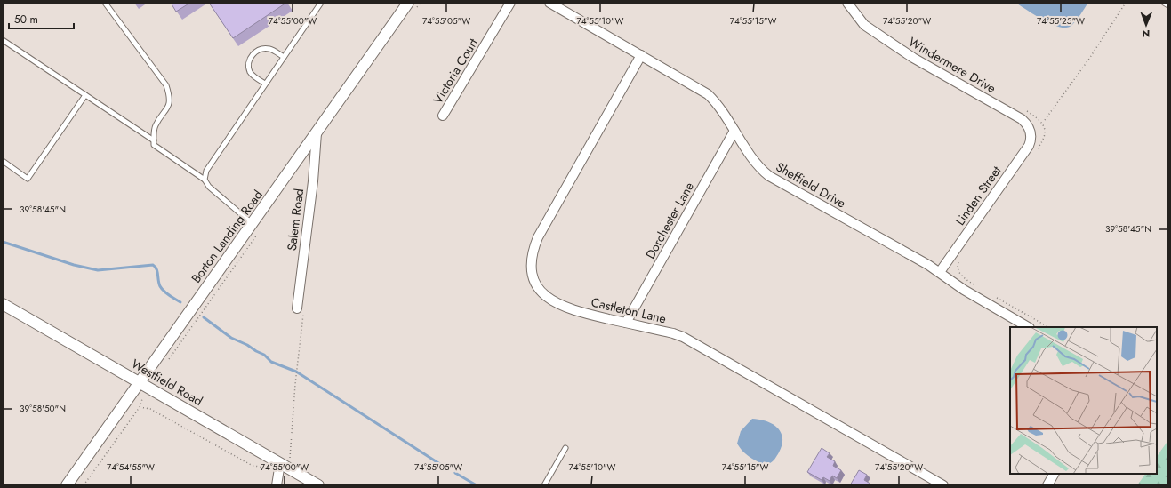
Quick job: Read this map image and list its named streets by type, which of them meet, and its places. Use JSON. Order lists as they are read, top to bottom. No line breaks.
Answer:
{"streets":{"street":["Windermere Drive","Victoria Court","Sheffield Drive","Linden Street","Salem Road","Dorchester Lane","Borton Landing Road","Castleton Lane","Westfield Road"]},"crossings":[["Windermere Drive","Linden Street"],["Sheffield Drive","Linden Street"],["Sheffield Drive","Dorchester Lane"],["Sheffield Drive","Castleton Lane"],["Salem Road","Borton Landing Road"],["Dorchester Lane","Castleton Lane"],["Borton Landing Road","Westfield Road"]],"scale_bar":"50 m","north":"bottom","coordinates":["74°55'00\"W","74°55'05\"W","74°55'10\"W","74°55'15\"W","74°55'20\"W","74°55'25\"W","39°58'45\"N","39°58'50\"N","74°54'55\"W"]}
